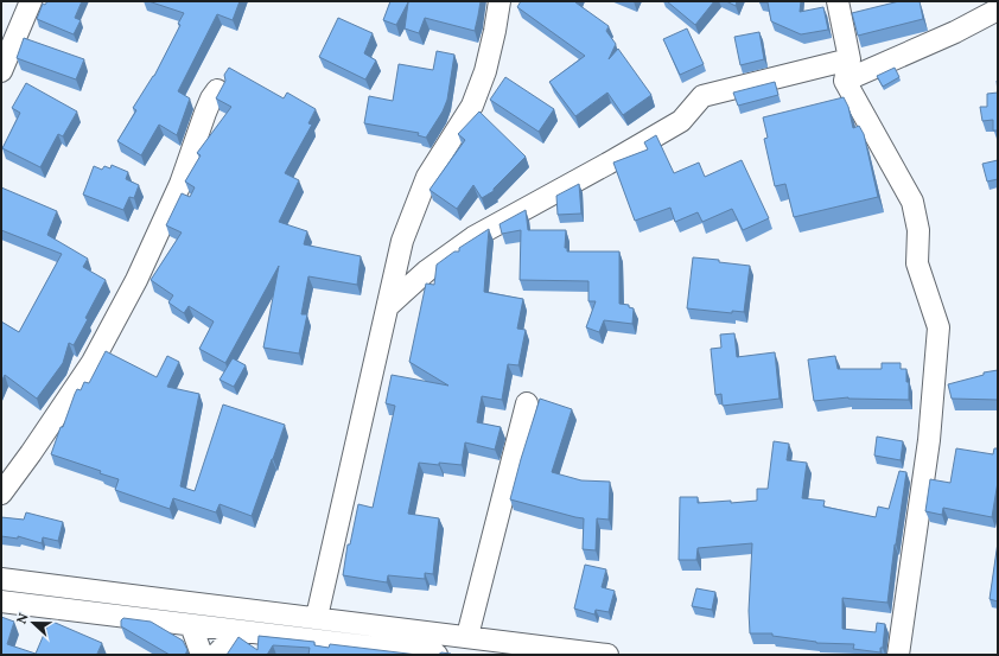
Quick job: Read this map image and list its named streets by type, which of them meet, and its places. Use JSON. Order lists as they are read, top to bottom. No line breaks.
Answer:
{"north":"left"}
